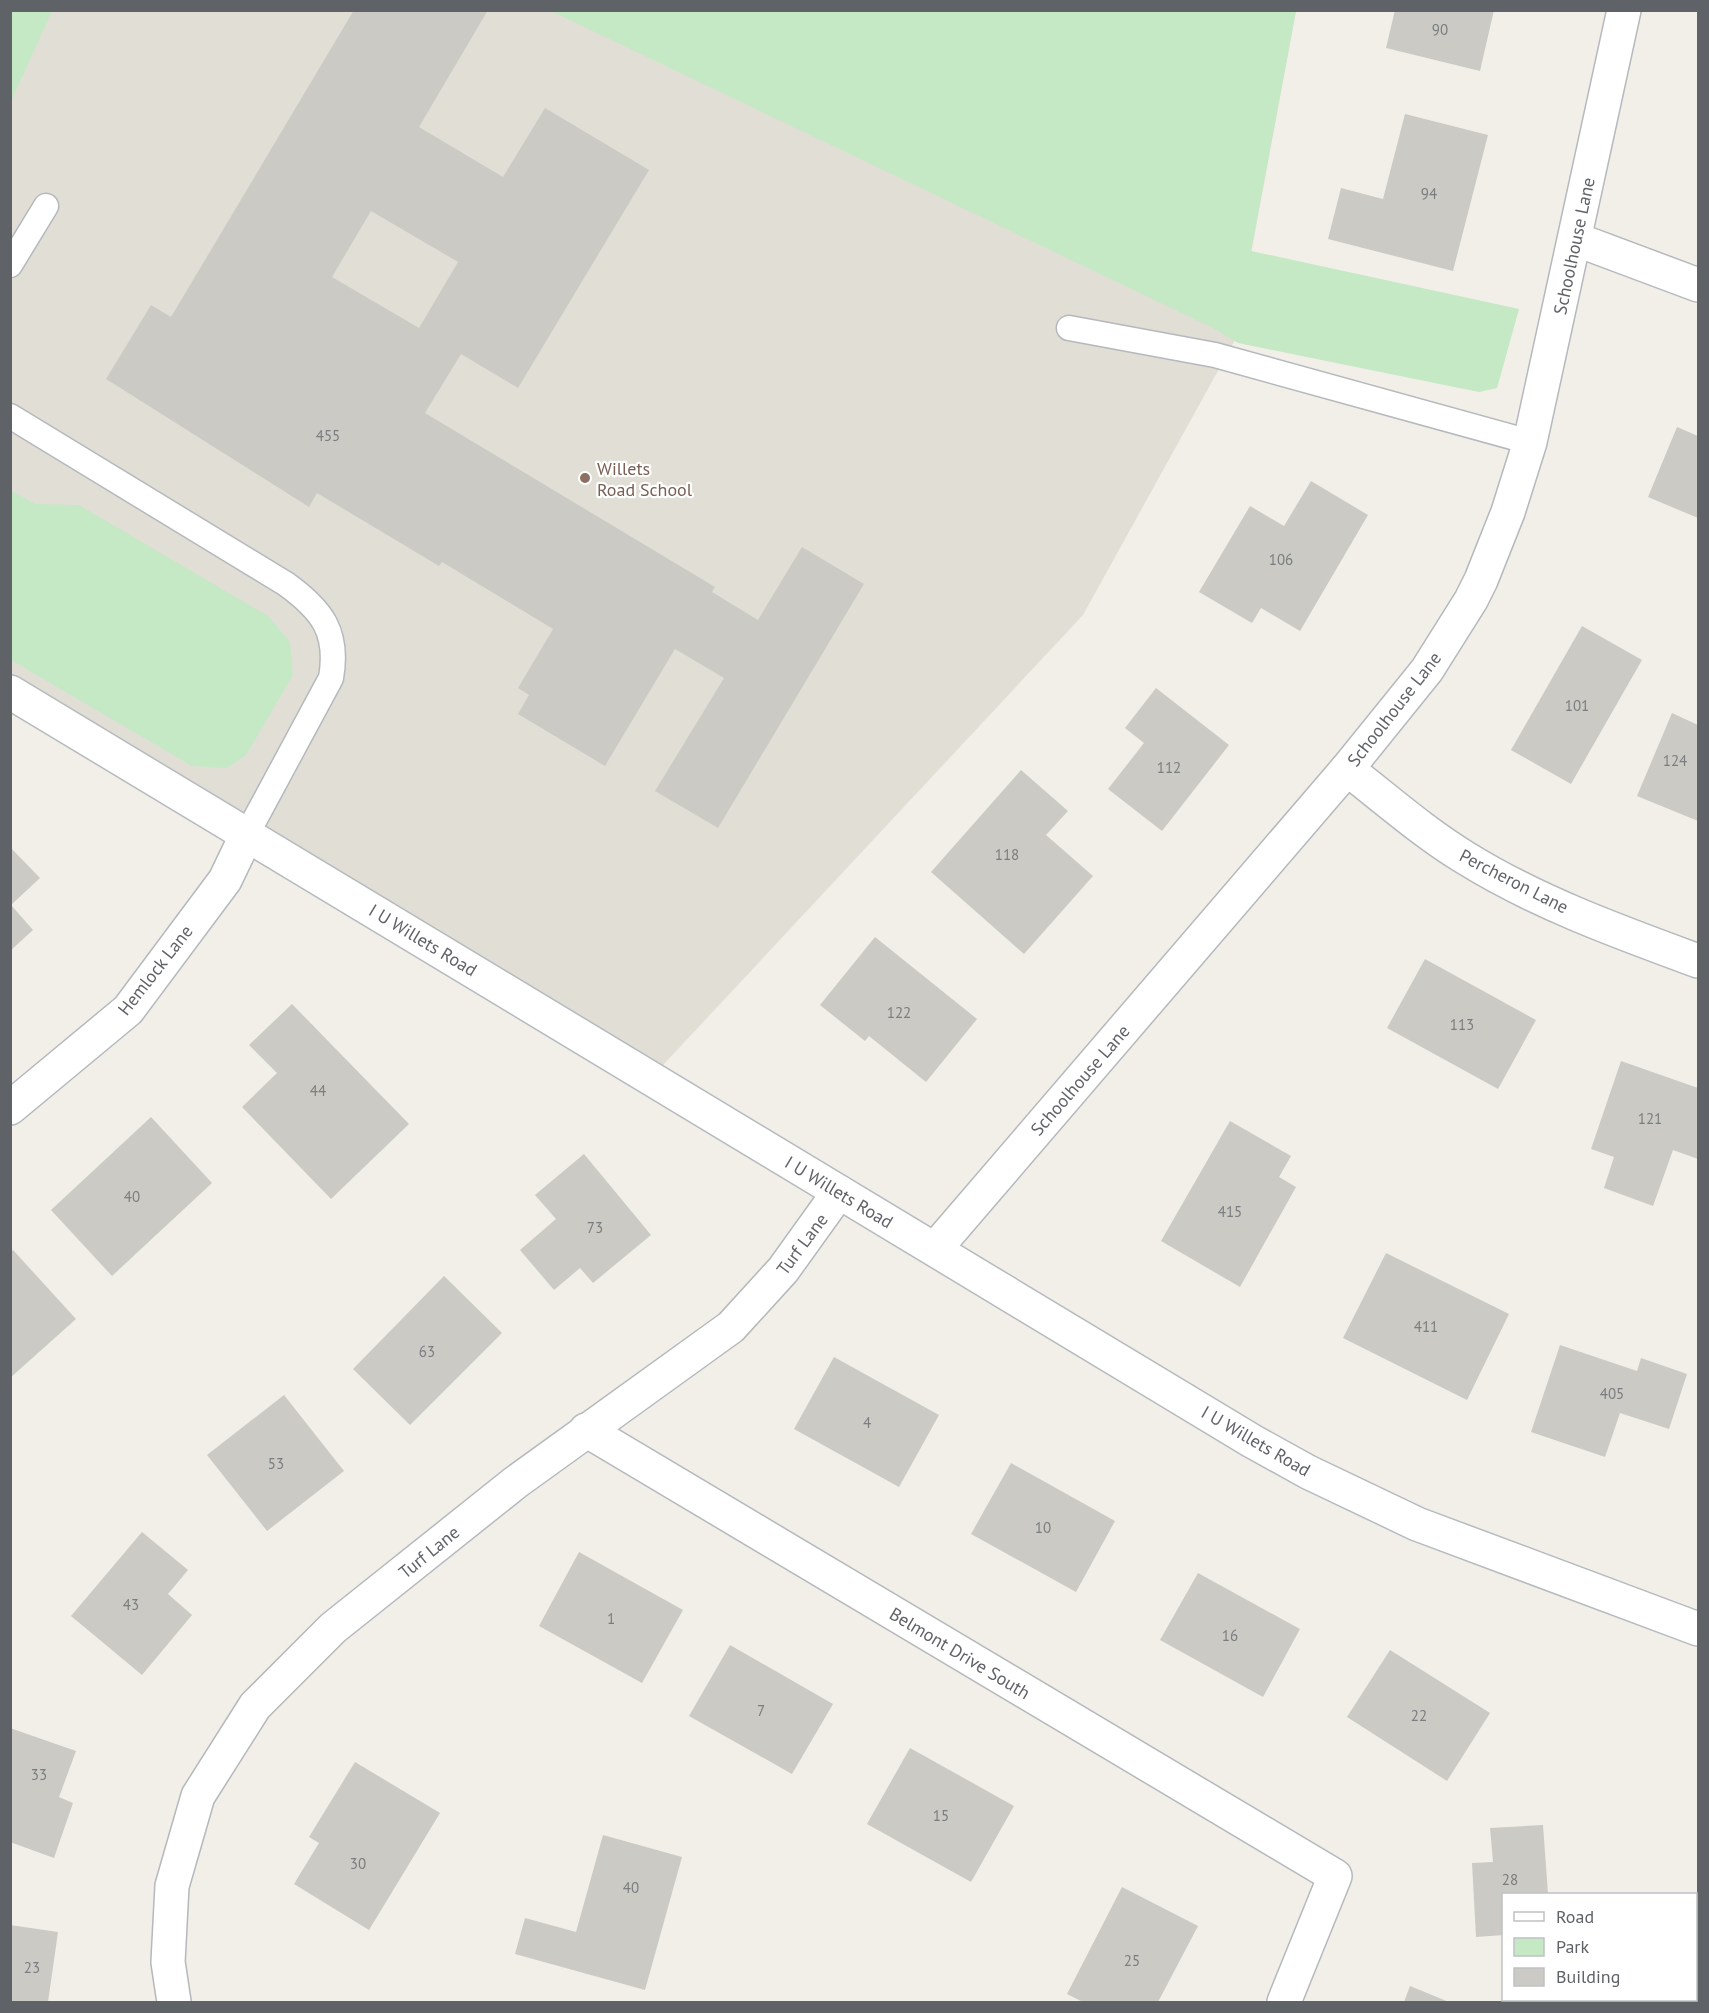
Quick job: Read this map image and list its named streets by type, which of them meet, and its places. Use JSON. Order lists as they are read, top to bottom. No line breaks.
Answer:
{"streets":{"street":["Schoolhouse Lane","Percheron Lane","I U Willets Road","Hemlock Lane","Turf Lane","Belmont Drive South"]},"crossings":[["Schoolhouse Lane","Percheron Lane"],["Schoolhouse Lane","I U Willets Road"],["I U Willets Road","Hemlock Lane"],["I U Willets Road","Turf Lane"],["Turf Lane","Belmont Drive South"]],"places":["Willets Road School"],"house_numbers":["90","94","455","106","101","124","112","118","122","113","44","121","40","415","73","411","63","405","4","53","10","43","1","16","7","22","33","15","30","28","40","25","23"],"legend":["Road","Park","Building"]}
